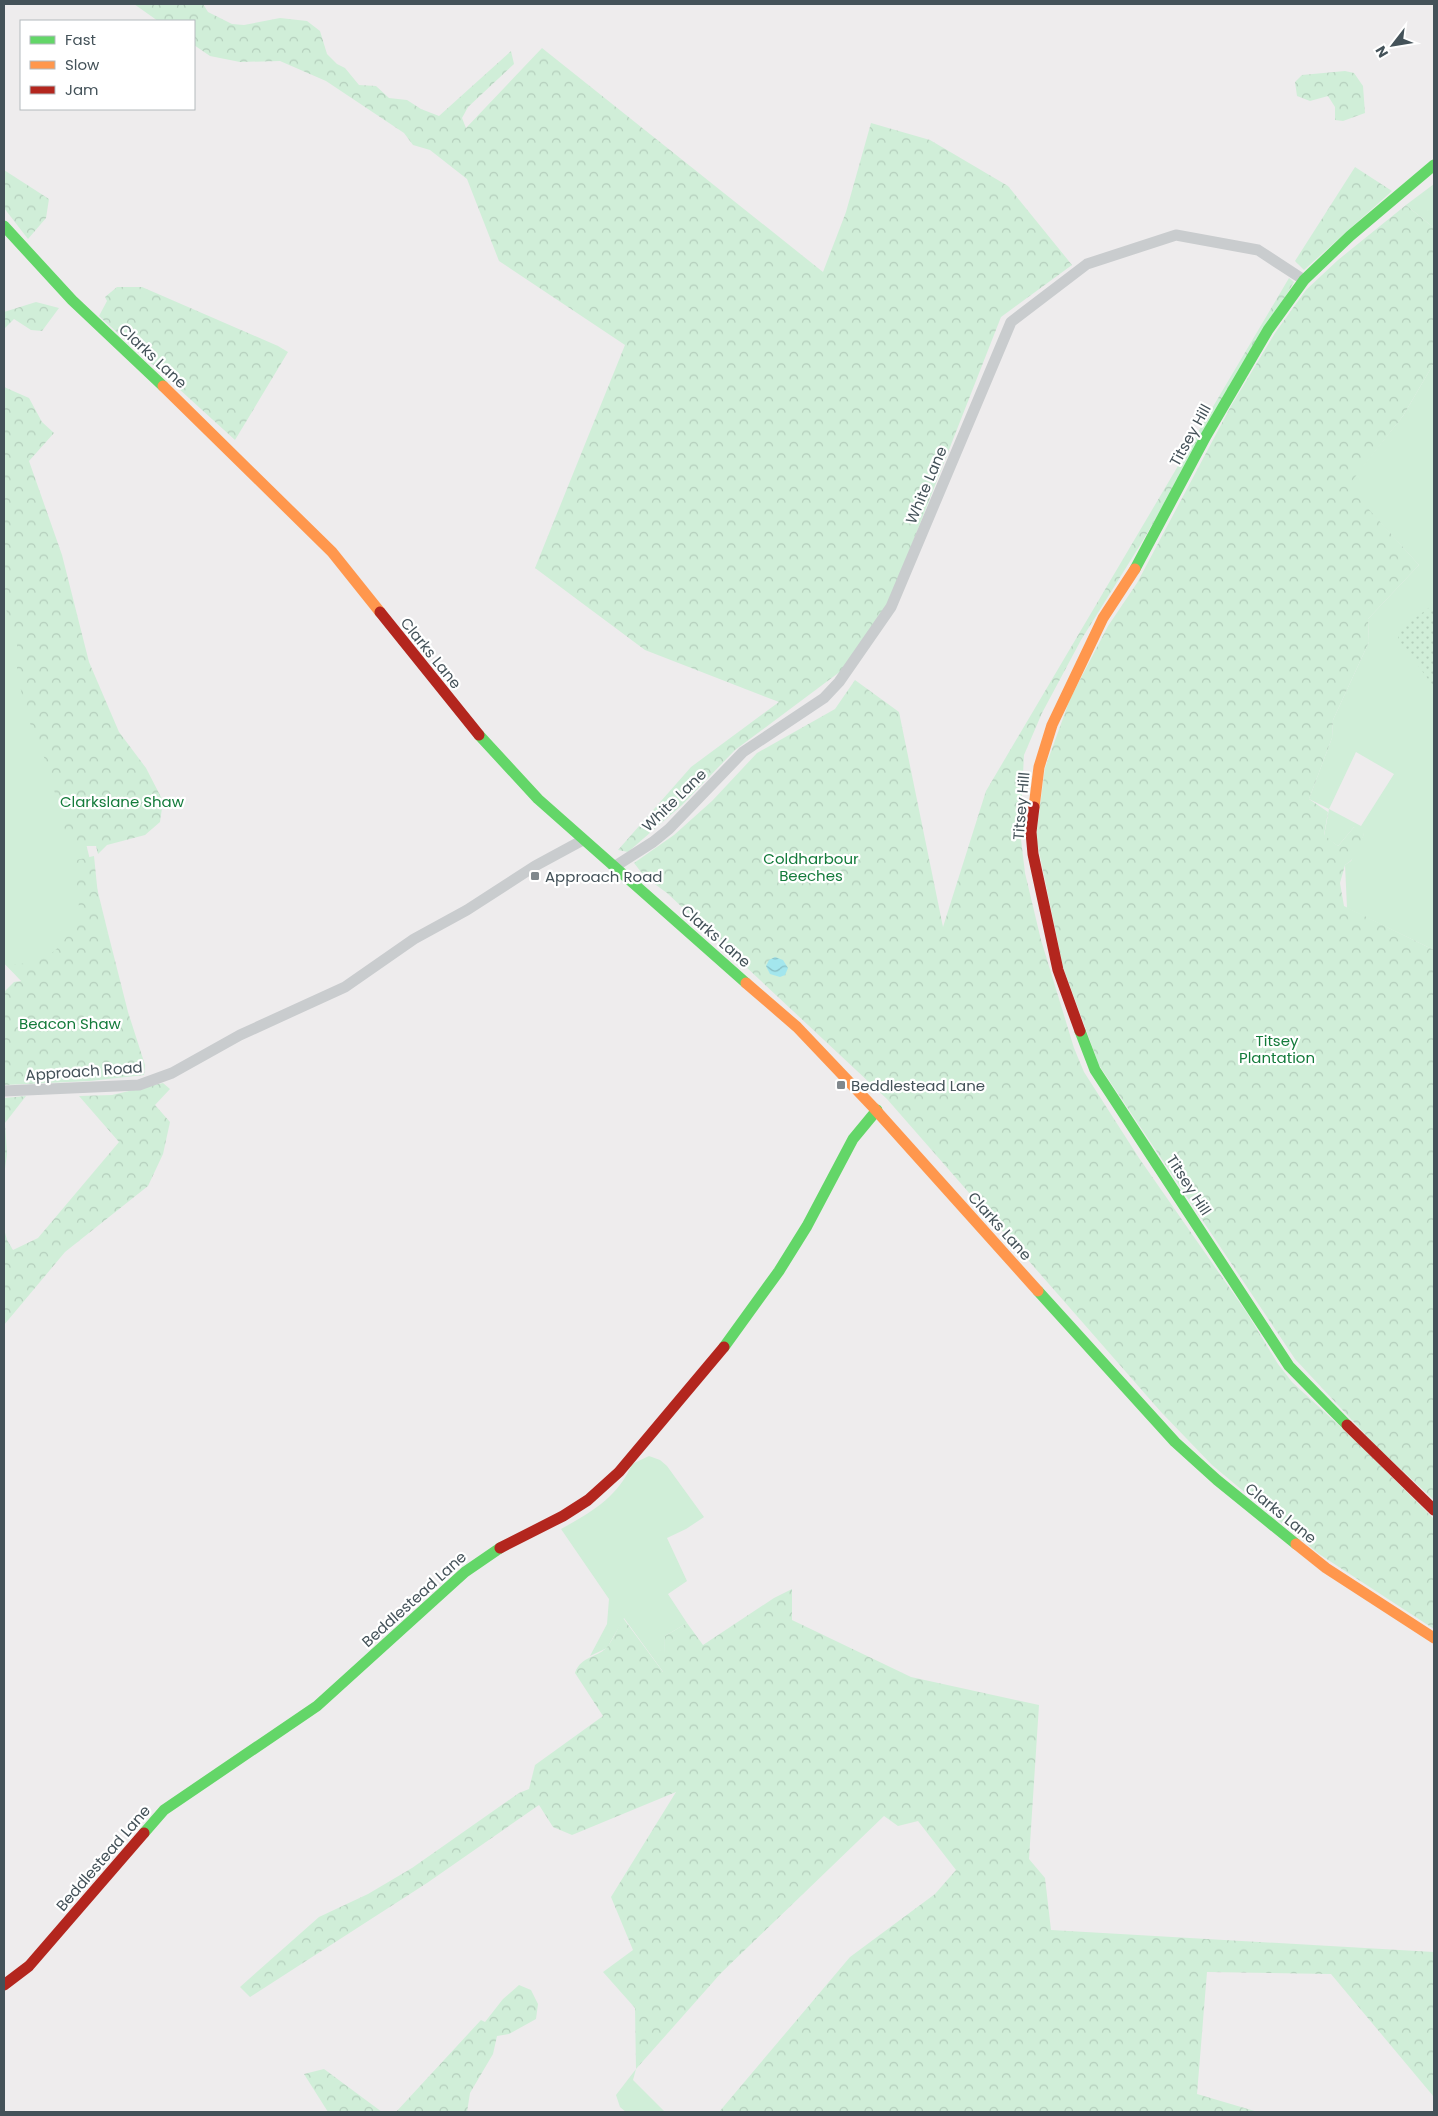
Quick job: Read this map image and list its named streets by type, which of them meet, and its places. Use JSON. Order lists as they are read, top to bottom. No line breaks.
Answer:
{"streets":{"main road":["Clarks Lane","Titsey Hill","Beddlestead Lane"],"street":["White Lane","Approach Road"]},"crossings":[["Clarks Lane","White Lane"],["Clarks Lane","Approach Road"],["Clarks Lane","Beddlestead Lane"],["Titsey Hill","White Lane"]],"parks":["Clarkslane Shaw","Coldharbour Beeches","Beacon Shaw","Titsey Plantation"],"places":{"transit":["Approach Road","Beddlestead Lane"]},"legend":["Fast","Slow","Jam"],"north":"bottom left"}
